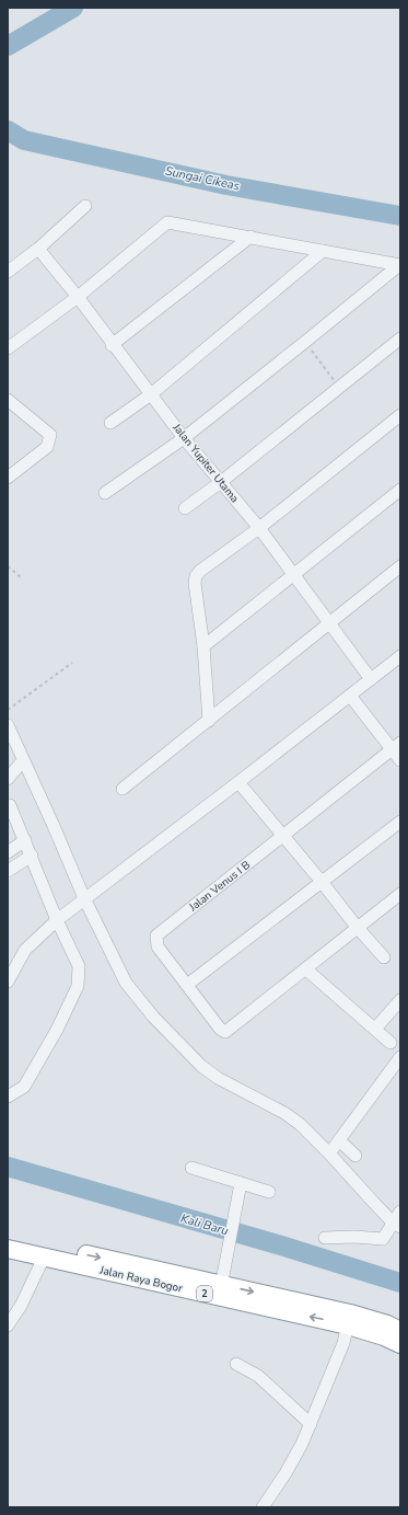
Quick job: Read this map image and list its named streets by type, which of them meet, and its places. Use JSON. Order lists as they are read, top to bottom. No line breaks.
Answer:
{"streets":{"highway":["Jalan Raya Bogor","2"],"street":["Jalan Yupiter Utama","Jalan Venus I B"]},"water":["Sungai Cikeas","Kali Baru"]}
